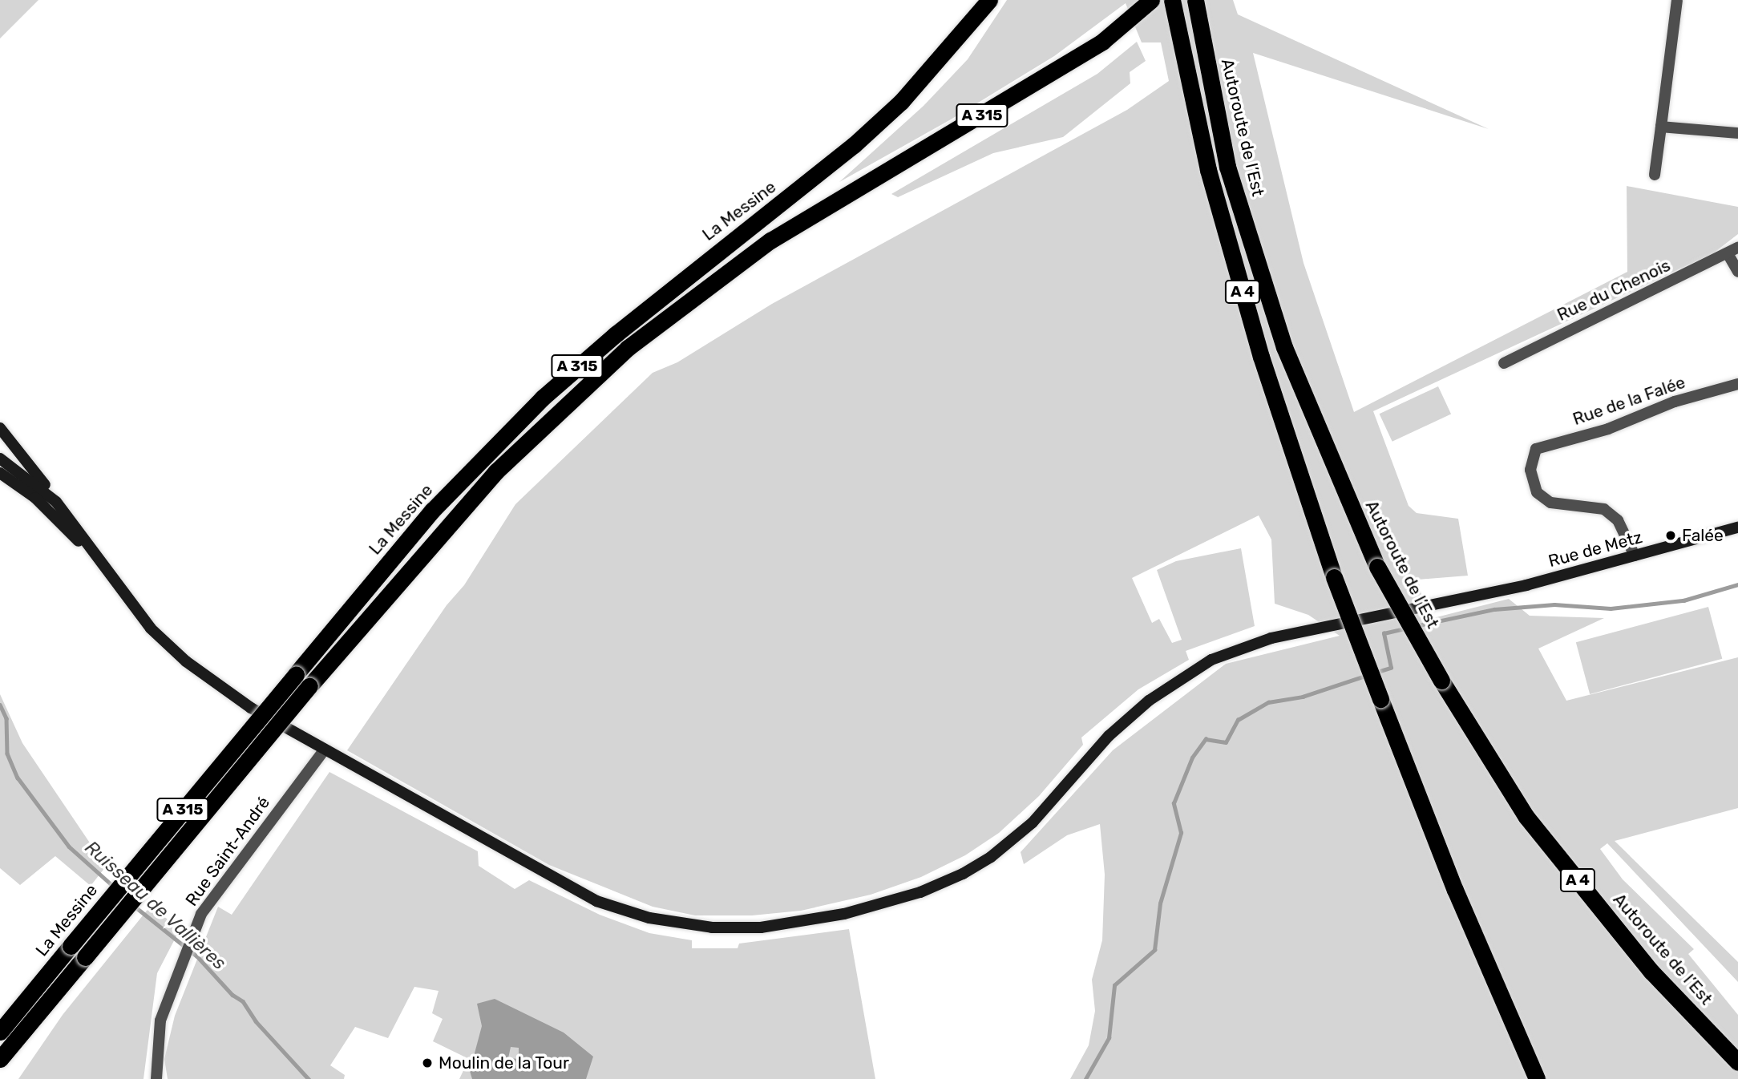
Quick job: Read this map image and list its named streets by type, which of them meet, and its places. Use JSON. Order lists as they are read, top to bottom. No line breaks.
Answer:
{"streets":{"highway":["A 315","Autoroute de l’Est","La Messine","A 4"],"main road":["Rue de Metz"],"street":["Rue du Chenois","Rue de la Falée","Rue Saint-André"]},"crossings":[["Rue de la Falée","Rue de Metz"],["Rue de Metz","Rue Saint-André"]],"water":["Ruisseau de Vallières"],"places":["Falée","Moulin de la Tour"]}
